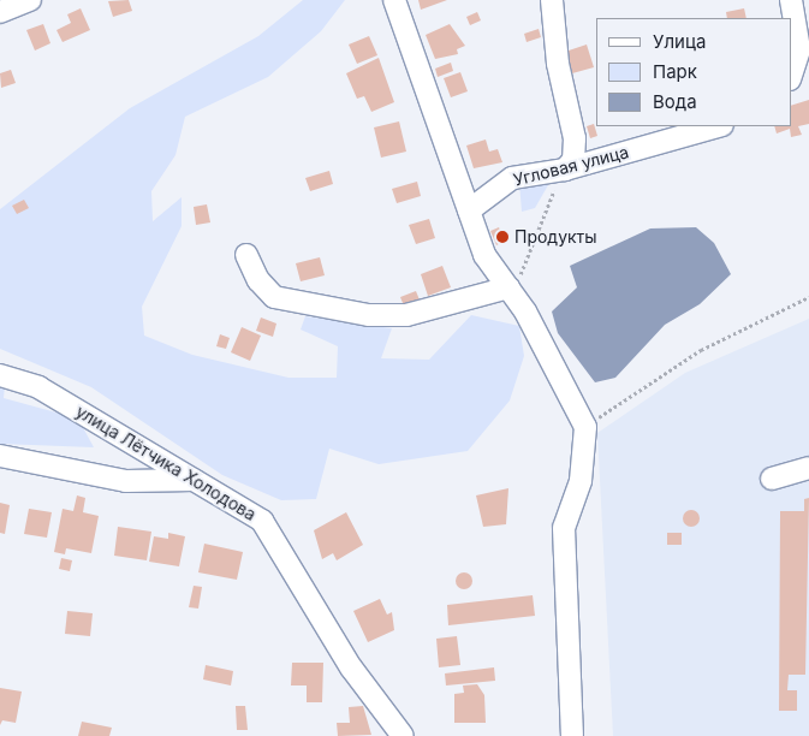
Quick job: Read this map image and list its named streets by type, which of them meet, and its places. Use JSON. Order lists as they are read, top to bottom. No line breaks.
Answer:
{"streets":{"street":["Угловая улица","улица Лётчика Холодова"]},"places":["Продукты"],"legend":["Улица","Парк","Вода"]}
